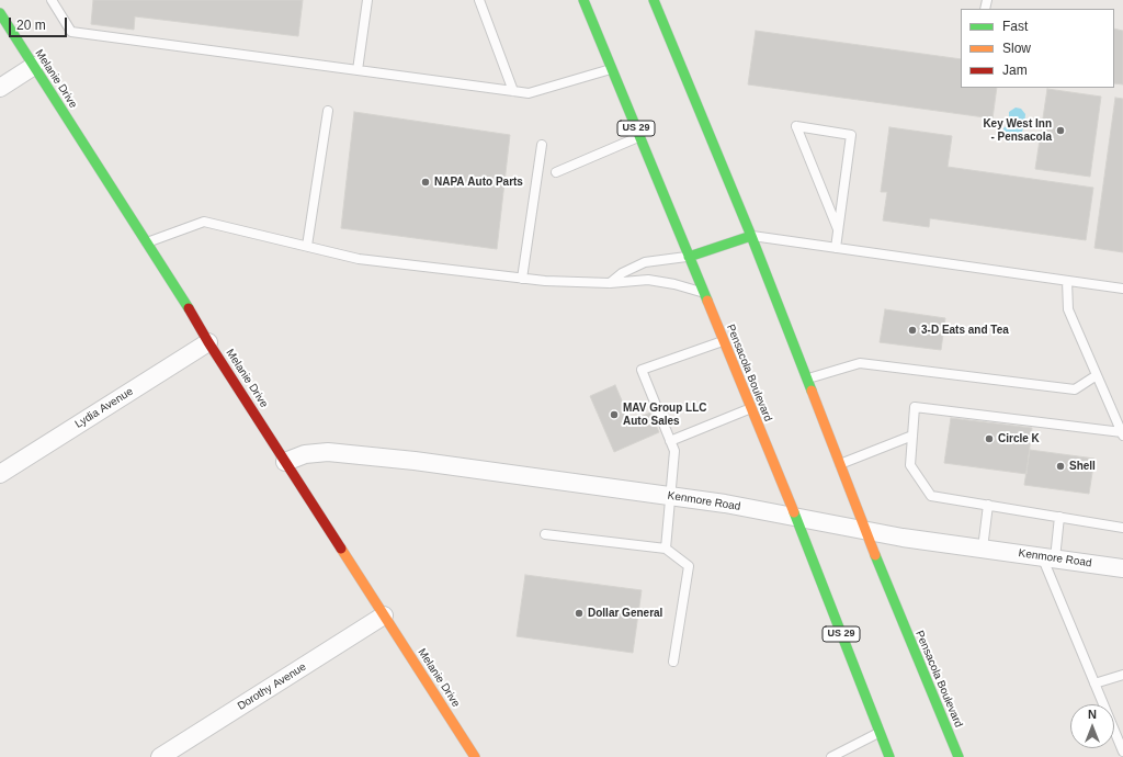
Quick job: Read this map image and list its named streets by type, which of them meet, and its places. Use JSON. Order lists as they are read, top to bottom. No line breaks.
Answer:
{"streets":{"main road":["Melanie Drive","US 29","Pensacola Boulevard"],"street":["Lydia Avenue","Kenmore Road","Dorothy Avenue"]},"crossings":[["Melanie Drive","Lydia Avenue"],["Melanie Drive","Kenmore Road"],["Melanie Drive","Dorothy Avenue"],["Pensacola Boulevard","Kenmore Road"]],"places":["Key West Inn - Pensacola","NAPA Auto Parts","3-D Eats and Tea","MAV Group LLC Auto Sales","Circle K","Shell","Dollar General"],"legend":["Fast","Slow","Jam"],"scale_bar":"20 m","north":"top"}
